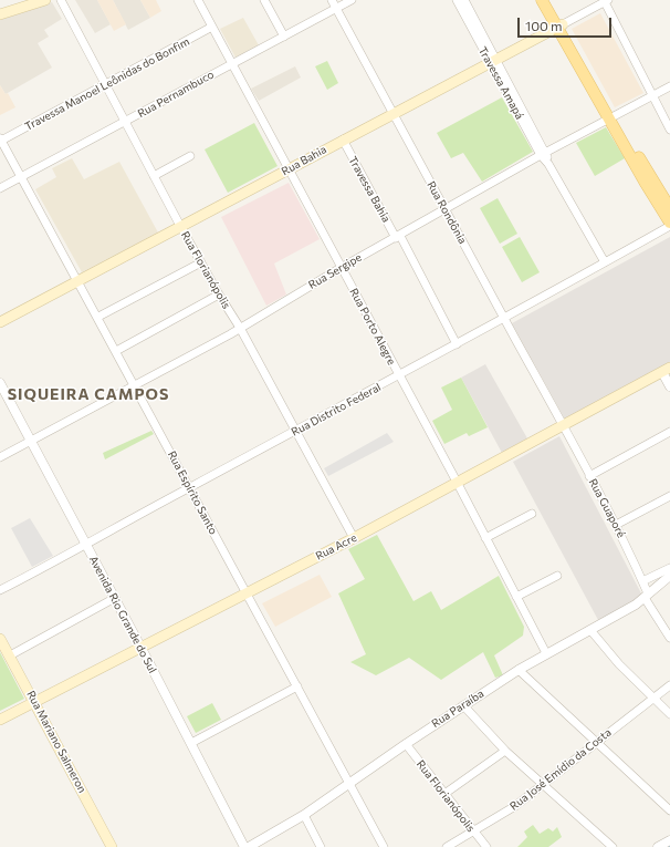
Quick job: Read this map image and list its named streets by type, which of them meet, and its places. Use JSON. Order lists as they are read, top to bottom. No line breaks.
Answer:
{"streets":{"main road":["Rua Bahia","Rua Acre","Rua Mariano Salmeron"],"street":["Travessa Amapá","Travessa Manoel Leônidas do Bonfim","Rua Pernambuco","Travessa Bahia","Rua Rondônia","Rua Florianópolis","Rua Sergipe","Rua Porto Alegre","Rua Distrito Federal","Rua Espírito Santo","Rua Guaporé","Avenida Rio Grande do Sul","Rua Paraíba","Rua José Emídio da Costa"]},"crossings":[["Travessa Amapá","Rua Bahia"],["Travessa Amapá","Rua Sergipe"],["Travessa Amapá","Rua Distrito Federal"],["Travessa Manoel Leônidas do Bonfim","Rua Florianópolis"],["Travessa Manoel Leônidas do Bonfim","Rua Porto Alegre"],["Travessa Manoel Leônidas do Bonfim","Rua Espírito Santo"],["Rua Pernambuco","Rua Rondônia"],["Rua Pernambuco","Rua Florianópolis"],["Rua Pernambuco","Rua Porto Alegre"],["Rua Pernambuco","Rua Espírito Santo"],["Rua Bahia","Travessa Bahia"],["Rua Bahia","Rua Rondônia"],["Rua Bahia","Rua Florianópolis"],["Rua Bahia","Rua Porto Alegre"],["Rua Bahia","Rua Espírito Santo"],["Travessa Bahia","Rua Sergipe"],["Travessa Bahia","Rua Distrito Federal"],["Rua Rondônia","Rua Sergipe"],["Rua Rondônia","Rua Distrito Federal"],["Rua Rondônia","Rua Guaporé"],["Rua Rondônia","Rua Acre"],["Rua Florianópolis","Rua Sergipe"],["Rua Florianópolis","Rua Distrito Federal"],["Rua Florianópolis","Rua Acre"],["Rua Florianópolis","Rua Paraíba"],["Rua Florianópolis","Rua José Emídio da Costa"],["Rua Sergipe","Rua Porto Alegre"],["Rua Sergipe","Rua Espírito Santo"],["Rua Sergipe","Avenida Rio Grande do Sul"],["Rua Porto Alegre","Rua Distrito Federal"],["Rua Porto Alegre","Rua Acre"],["Rua Porto Alegre","Rua Paraíba"],["Rua Distrito Federal","Rua Espírito Santo"],["Rua Distrito Federal","Avenida Rio Grande do Sul"],["Rua Espírito Santo","Rua Acre"],["Rua Espírito Santo","Rua Paraíba"],["Rua Guaporé","Rua Acre"],["Rua Guaporé","Rua Paraíba"],["Rua Acre","Avenida Rio Grande do Sul"],["Rua Acre","Rua Mariano Salmeron"]],"districts":["SIQUEIRA CAMPOS"],"scale_bar":"100 m"}
